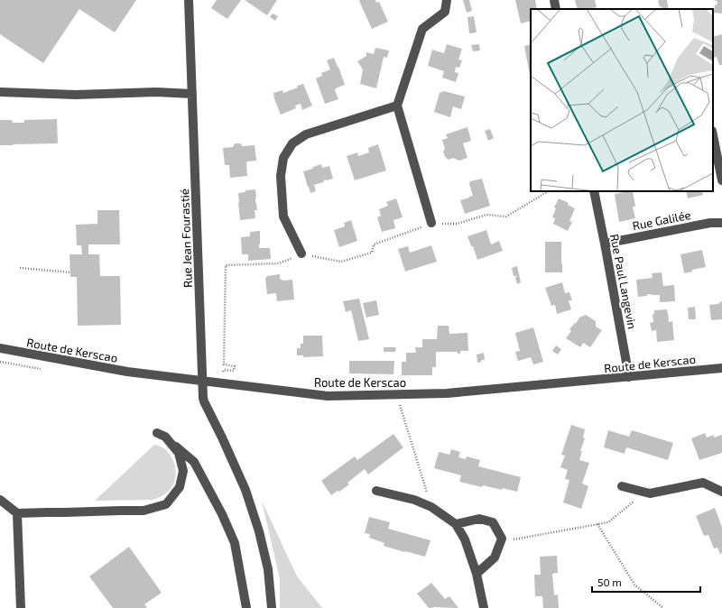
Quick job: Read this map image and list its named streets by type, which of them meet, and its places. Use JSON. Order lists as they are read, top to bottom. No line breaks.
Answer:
{"streets":{"street":["Rue Galilée","Rue Jean Fourastié","Rue Paul Langevin","Route de Kerscao"]},"crossings":[["Rue Galilée","Rue Paul Langevin"],["Rue Jean Fourastié","Route de Kerscao"],["Rue Paul Langevin","Route de Kerscao"]],"scale_bar":"50 m"}
